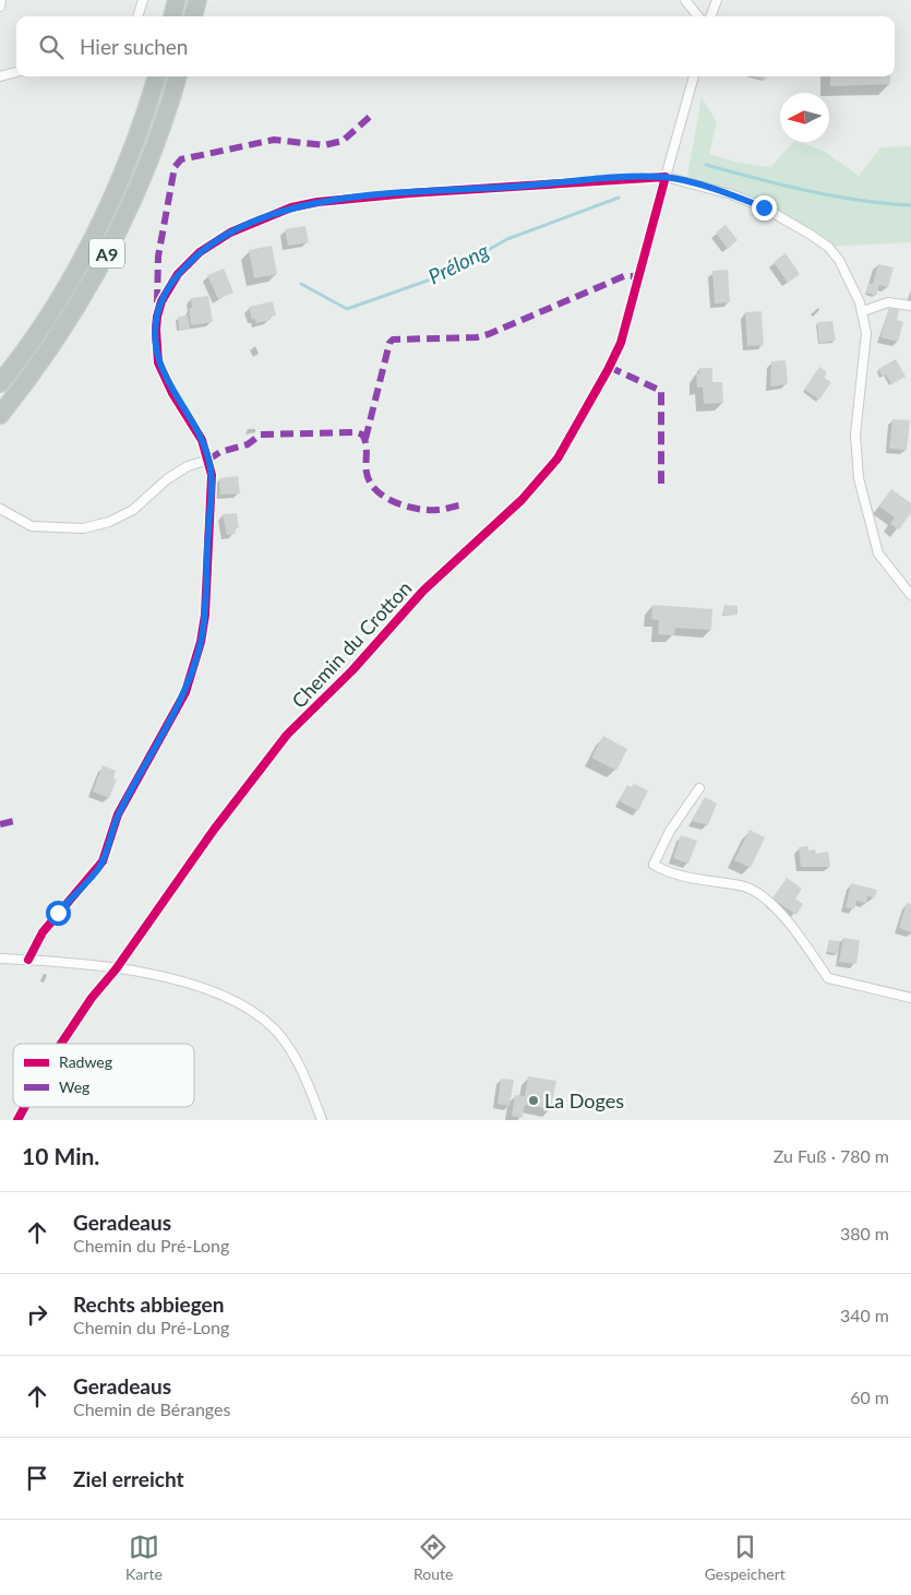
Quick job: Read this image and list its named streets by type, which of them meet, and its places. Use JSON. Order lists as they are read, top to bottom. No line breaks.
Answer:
{"streets":{"highway":["A9"],"street":["Chemin du Crotton"]},"water":["Prélong"],"places":["La Doges"],"legend":["Radweg","Weg"],"north":"left","page":{"search":"Hier suchen","heading":["10 Min.","Zu Fuß · 780 m"],"list":[["Geradeaus","Chemin du Pré-Long","380 m"],["Rechts abbiegen","Chemin du Pré-Long","340 m"],["Geradeaus","Chemin de Béranges","60 m"],"Ziel erreicht"],"nav":["Karte","Route","Gespeichert"]}}
